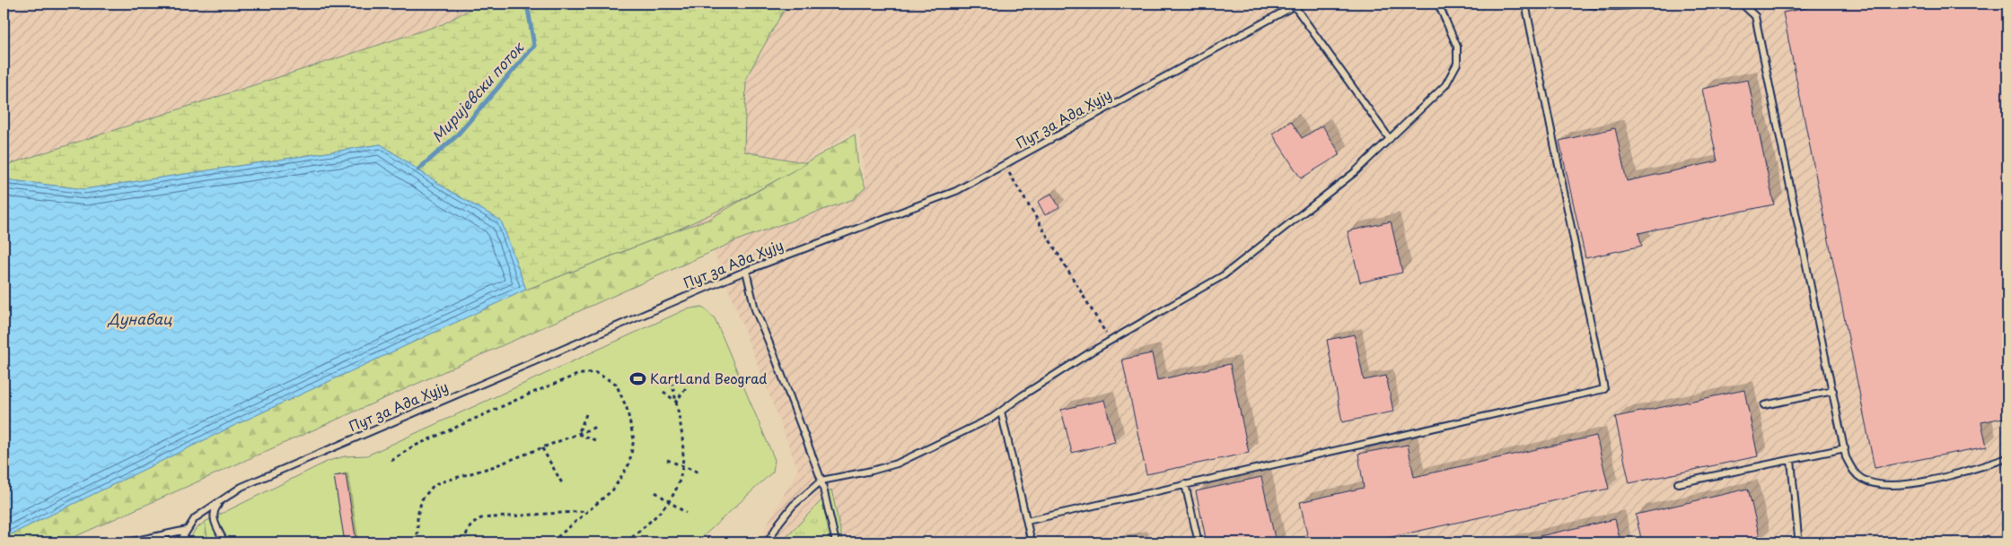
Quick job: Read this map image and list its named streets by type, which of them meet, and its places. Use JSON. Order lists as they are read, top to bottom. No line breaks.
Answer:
{"streets":{"lane":["Пут за Ада Хују"]},"water":["Миријевски поток","Дунавац"],"places":{"sports":["KartLand Beograd"]}}
